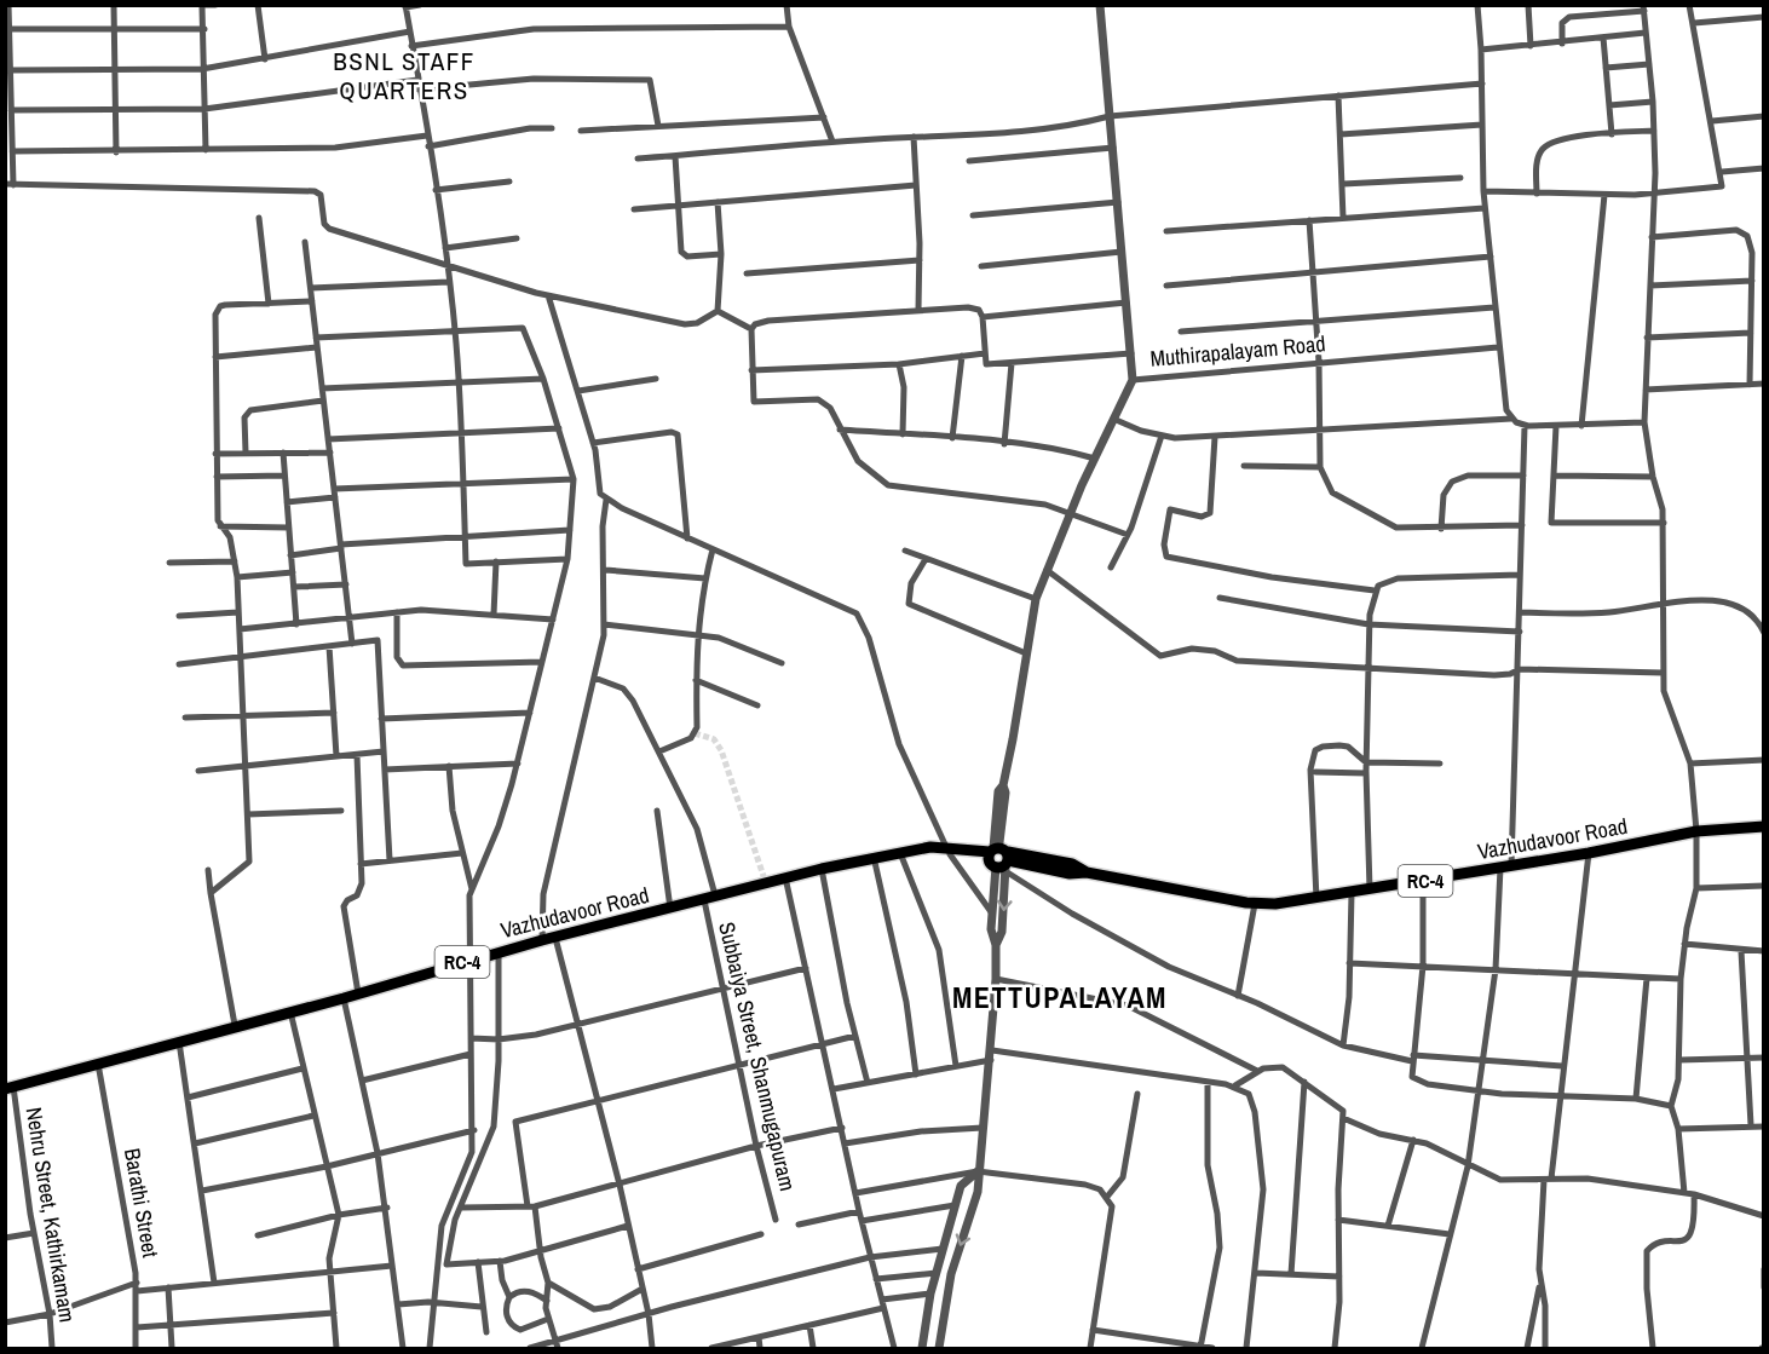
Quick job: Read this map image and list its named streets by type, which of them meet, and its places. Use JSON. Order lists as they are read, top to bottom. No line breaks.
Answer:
{"streets":{"main road":["Vazhudavoor Road","RC-4"],"street":["Muthirapalayam Road","Subbaiya Street, Shanmugapuram","Barathi Street","Nehru Street, Kathirkamam"]},"crossings":[["Muthirapalayam Road","Vazhudavoor Road"],["Vazhudavoor Road","Subbaiya Street, Shanmugapuram"],["Vazhudavoor Road","Barathi Street"],["Vazhudavoor Road","Nehru Street, Kathirkamam"]],"districts":["BSNL STAFF QUARTERS","METTUPALAYAM"]}
